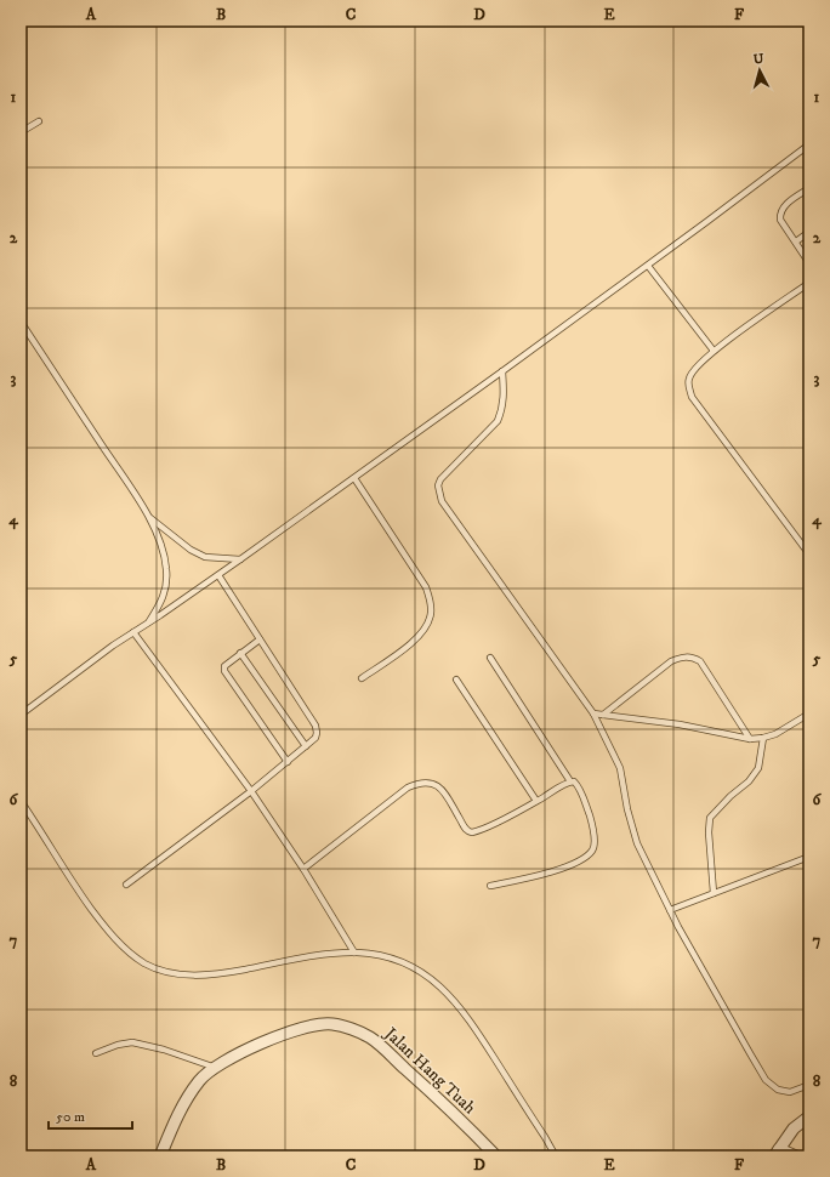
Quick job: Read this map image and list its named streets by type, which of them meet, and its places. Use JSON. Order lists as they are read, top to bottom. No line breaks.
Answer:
{"streets":{"street":["Jalan Hang Tuah"]},"scale_bar":"50 m","north":"top","grid":{"columns":["A","B","C","D","E","F"],"rows":["1","2","3","4","5","6","7","8"]}}
